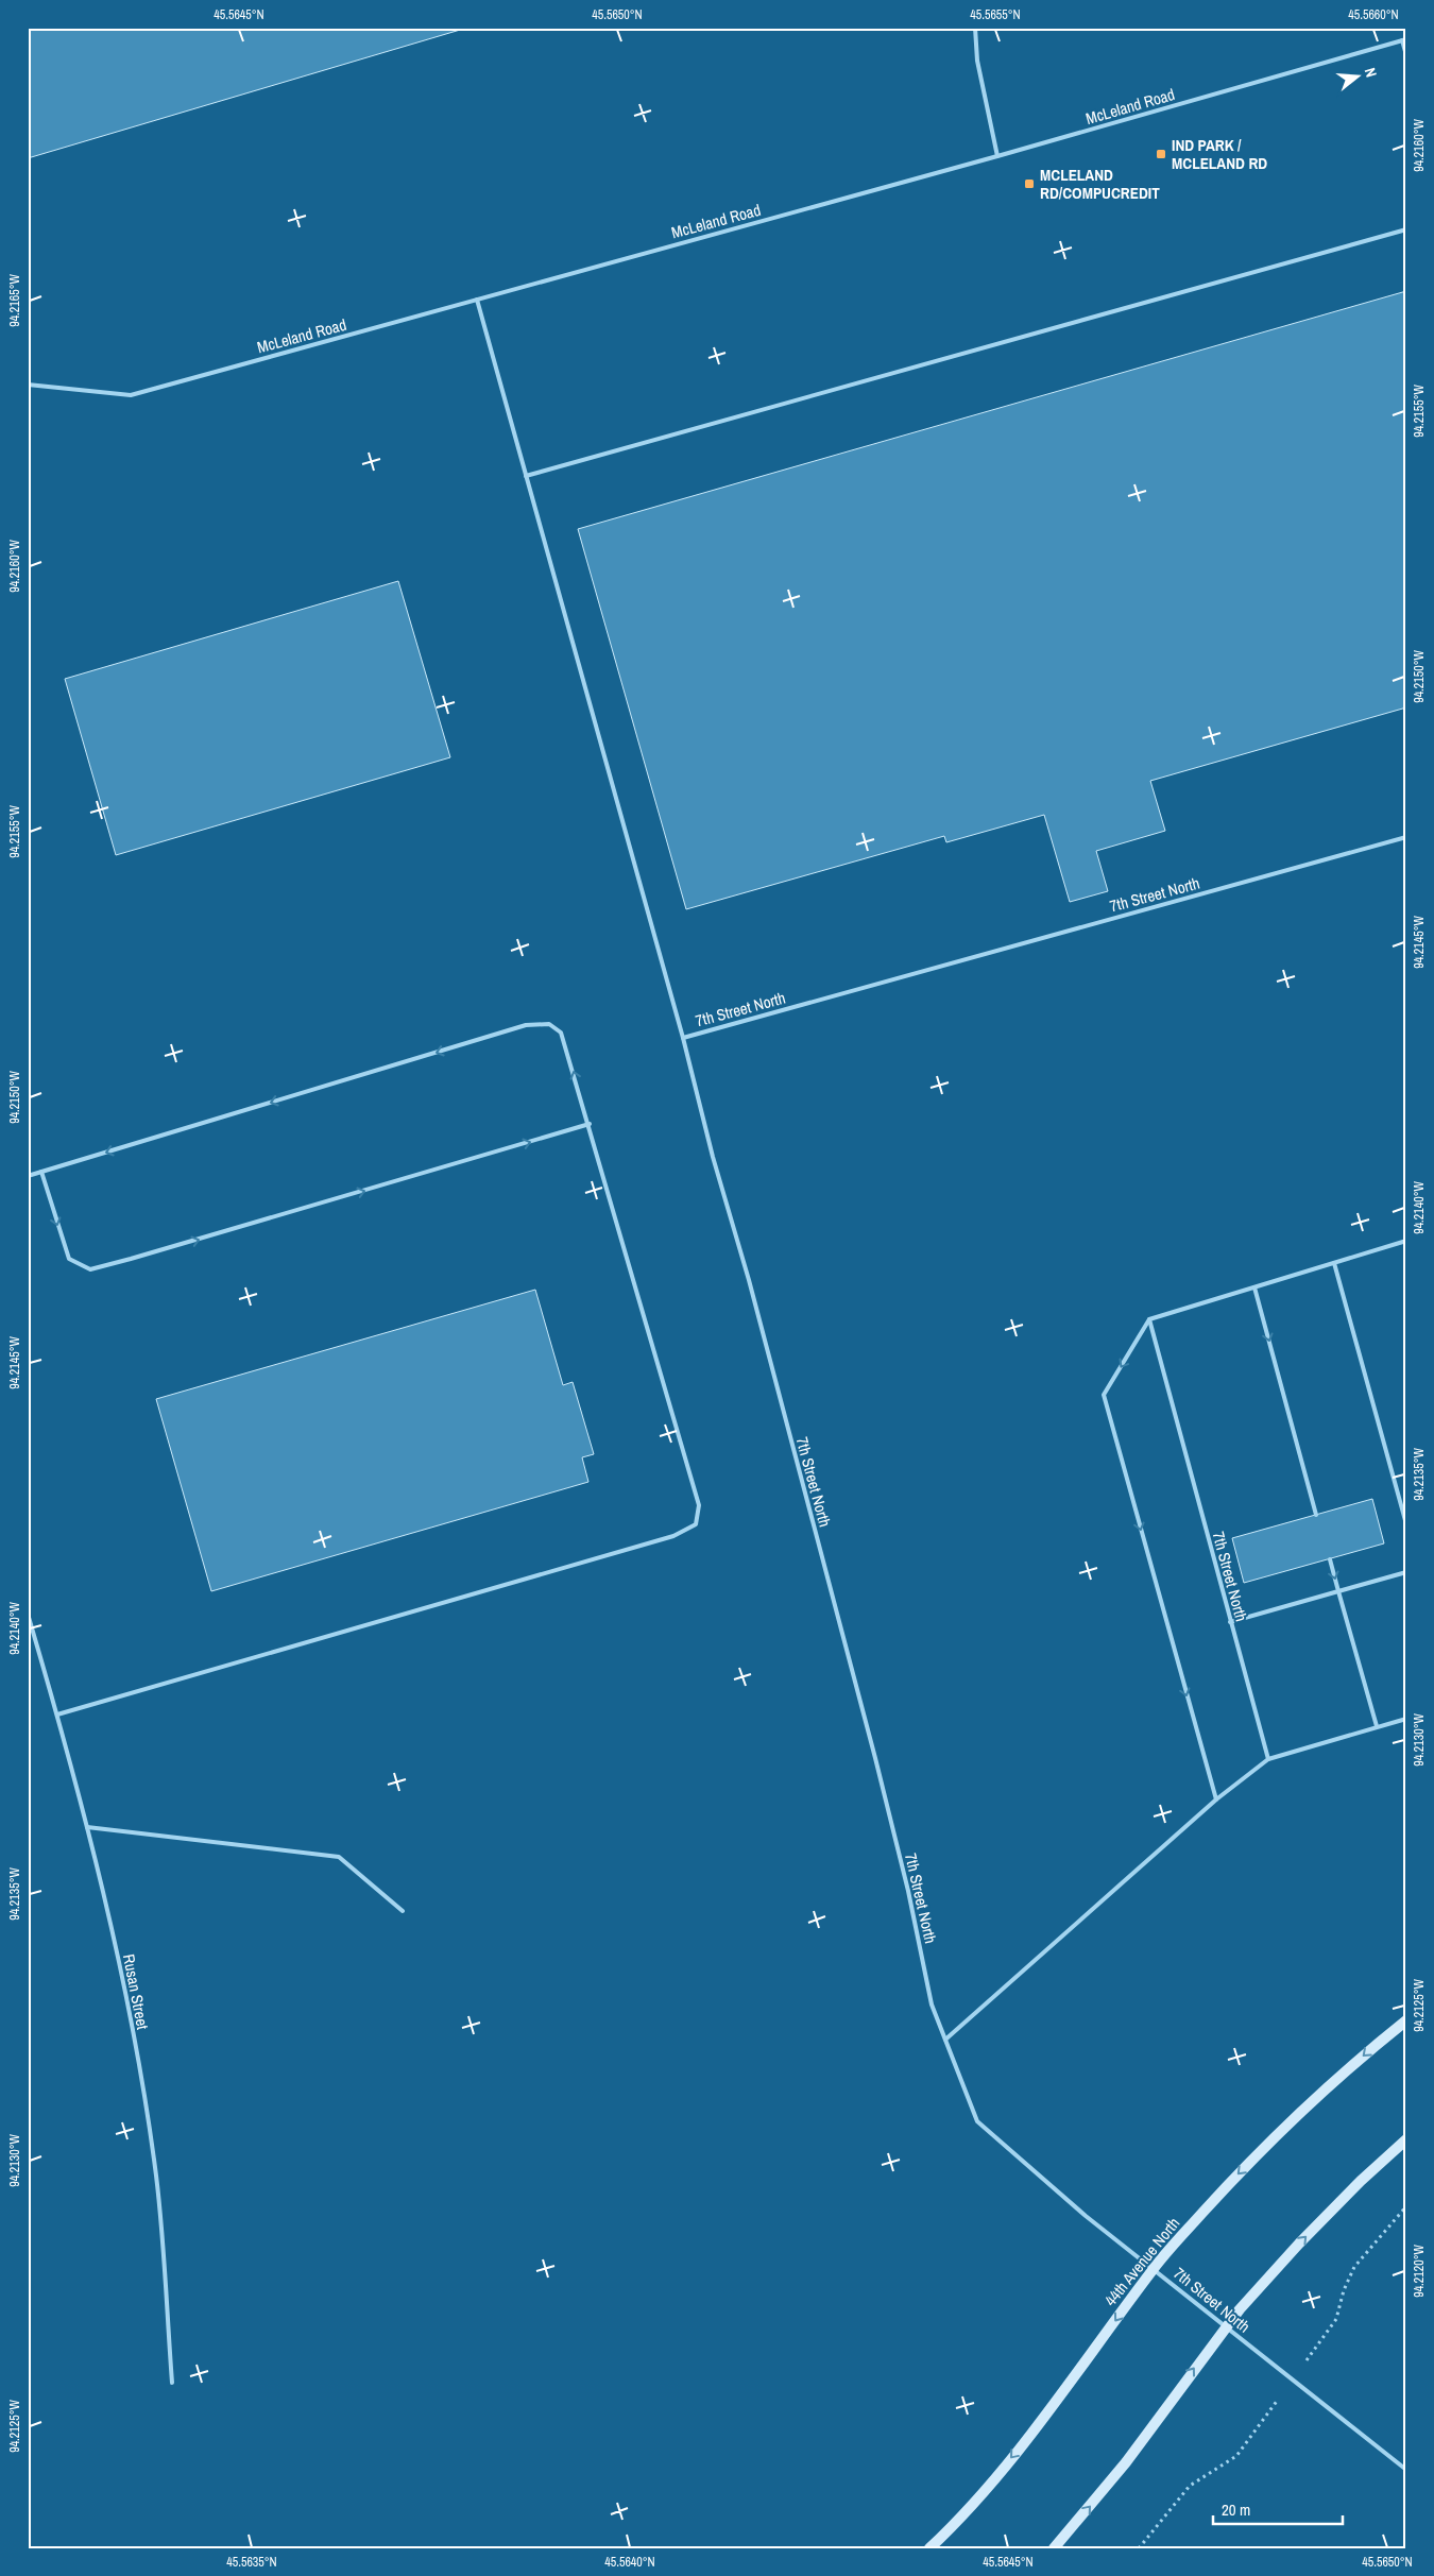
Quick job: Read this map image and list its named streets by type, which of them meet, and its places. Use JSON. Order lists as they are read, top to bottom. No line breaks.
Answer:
{"streets":{"main road":["44th Avenue North"],"lane":["McLeland Road","7th Street North","Rusan Street"]},"crossings":[["7th Street North","44th Avenue North"]],"places":{"transit":["IND PARK / MCLELAND RD","MCLELAND RD/COMPUCREDIT"]},"scale_bar":"20 m","north":"right","coordinates":["45.5645°N","45.5650°N","45.5655°N","45.5660°N","94.2160°W","94.2165°W","94.2155°W","94.2150°W","94.2145°W","94.2140°W","94.2135°W","94.2130°W","94.2125°W","94.2120°W","45.5635°N","45.5640°N"]}
